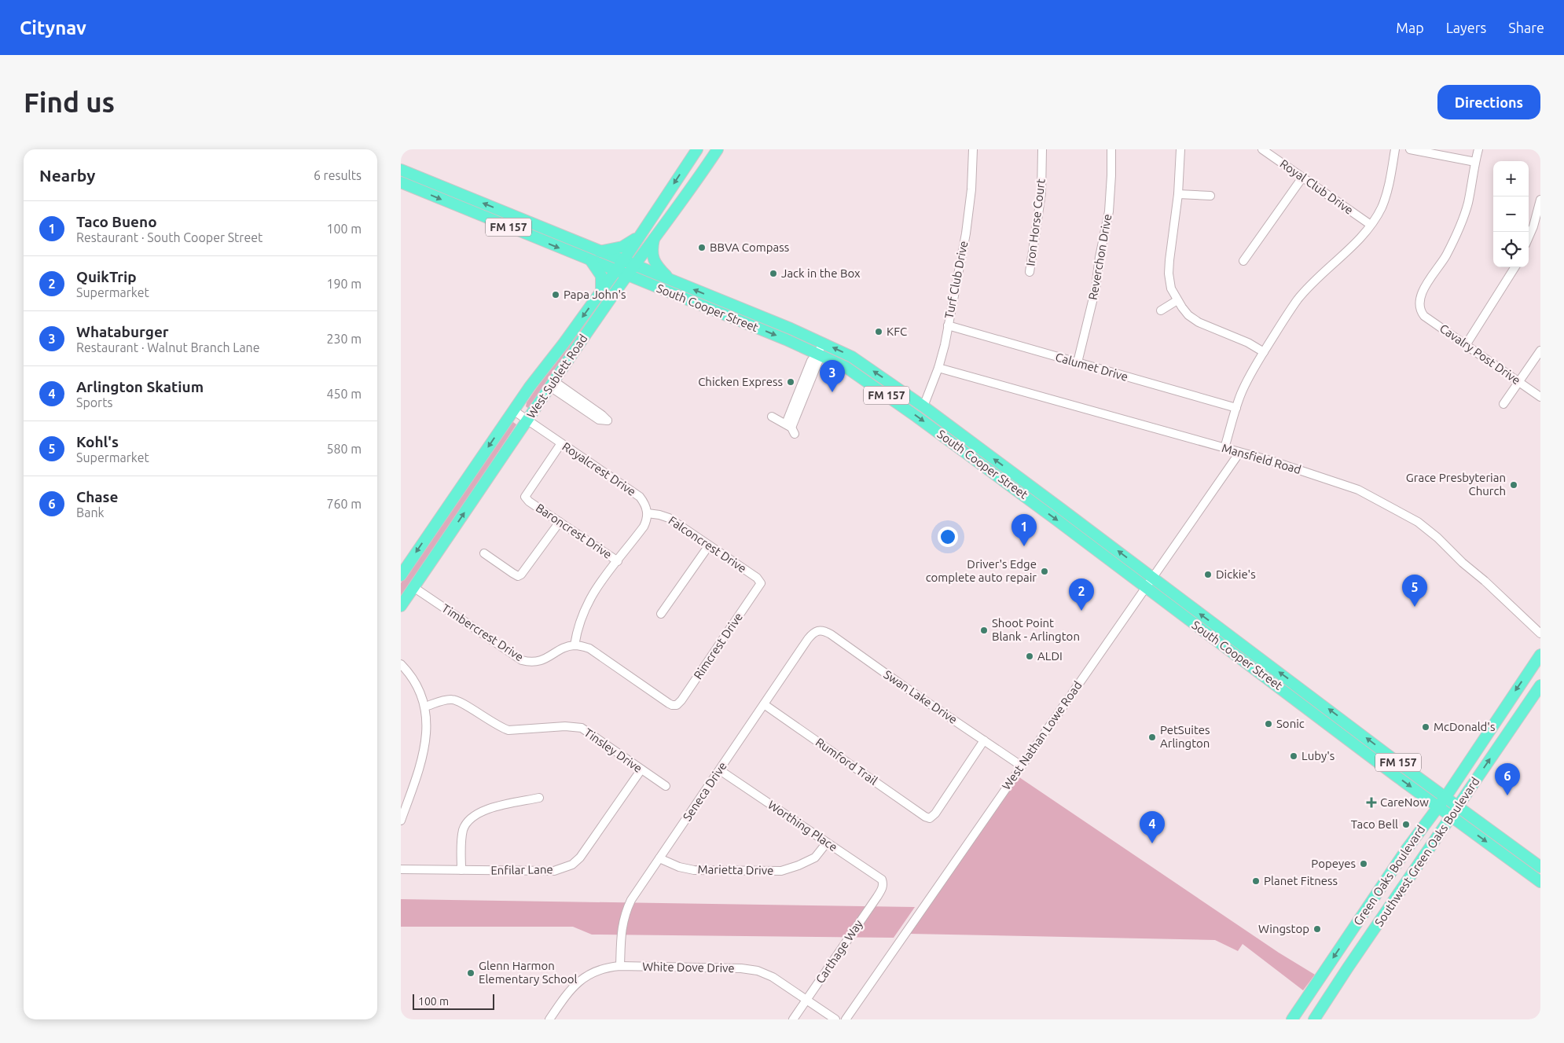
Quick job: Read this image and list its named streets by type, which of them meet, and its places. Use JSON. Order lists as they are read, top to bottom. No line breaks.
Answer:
{"streets":{"main road":["FM 157","South Cooper Street","West Sublett Road","Southwest Green Oaks Boulevard","Green Oaks Boulevard"],"street":["Royal Club Drive","Iron Horse Court","Reverchon Drive","Turf Club Drive","Cavalry Post Drive","Calumet Drive","Mansfield Road","Royalcrest Drive","Baroncrest Drive","Falconcrest Drive","Timbercrest Drive","Rimcrest Drive","Swan Lake Drive","West Nathan Lowe Road","Tinsley Drive","Rumford Trail","Seneca Drive","Worthing Place","Enfilar Lane","Marietta Drive","Carthage Way","White Dove Drive"]},"crossings":[["Reverchon Drive","Calumet Drive"],["Turf Club Drive","South Cooper Street"],["Turf Club Drive","Calumet Drive"],["Turf Club Drive","Mansfield Road"],["South Cooper Street","West Sublett Road"],["South Cooper Street","West Nathan Lowe Road"],["South Cooper Street","Southwest Green Oaks Boulevard"],["South Cooper Street","Green Oaks Boulevard"],["West Sublett Road","Royalcrest Drive"],["West Sublett Road","Timbercrest Drive"],["Mansfield Road","West Nathan Lowe Road"],["Royalcrest Drive","Baroncrest Drive"],["Royalcrest Drive","Falconcrest Drive"],["Falconcrest Drive","Rimcrest Drive"],["Timbercrest Drive","Rimcrest Drive"],["Swan Lake Drive","West Nathan Lowe Road"],["Swan Lake Drive","Rumford Trail"],["Swan Lake Drive","Seneca Drive"],["Tinsley Drive","Enfilar Lane"],["Rumford Trail","Seneca Drive"],["Seneca Drive","Worthing Place"],["Seneca Drive","Marietta Drive"],["Seneca Drive","White Dove Drive"],["Worthing Place","Marietta Drive"],["Worthing Place","Carthage Way"],["Carthage Way","White Dove Drive"]],"one_way":["Southwest Green Oaks Boulevard","Green Oaks Boulevard"],"places":{"other":["BBVA Compass","Jack in the Box","Papa John's","KFC","Chicken Express","Grace Presbyterian Church","Driver's Edge complete auto repair","Dickie's","Shoot Point Blank - Arlington","ALDI","Sonic","McDonald's","PetSuites Arlington","Luby's","Taco Bell","Popeyes","Planet Fitness","Wingstop","Glenn Harmon Elementary School"],"health":["CareNow"]},"scale_bar":"100 m","page":{"header":"Citynav","nav":["Map","Layers","Share"],"buttons":"Directions","title":"Find us","heading":["Nearby","6 results"],"map_buttons":["+","−"],"list":[{"mark":"1","name":"Taco Bueno","note":"Restaurant · South Cooper Street","value":"100 m"},{"mark":"2","name":"QuikTrip","note":"Supermarket","value":"190 m"},{"mark":"3","name":"Whataburger","note":"Restaurant · Walnut Branch Lane","value":"230 m"},{"mark":"4","name":"Arlington Skatium","note":"Sports","value":"450 m"},{"mark":"5","name":"Kohl's","note":"Supermarket","value":"580 m"},{"mark":"6","name":"Chase","note":"Bank","value":"760 m"}],"pins":["3","1","5","2","6","4"],"scale":"100 m"}}
